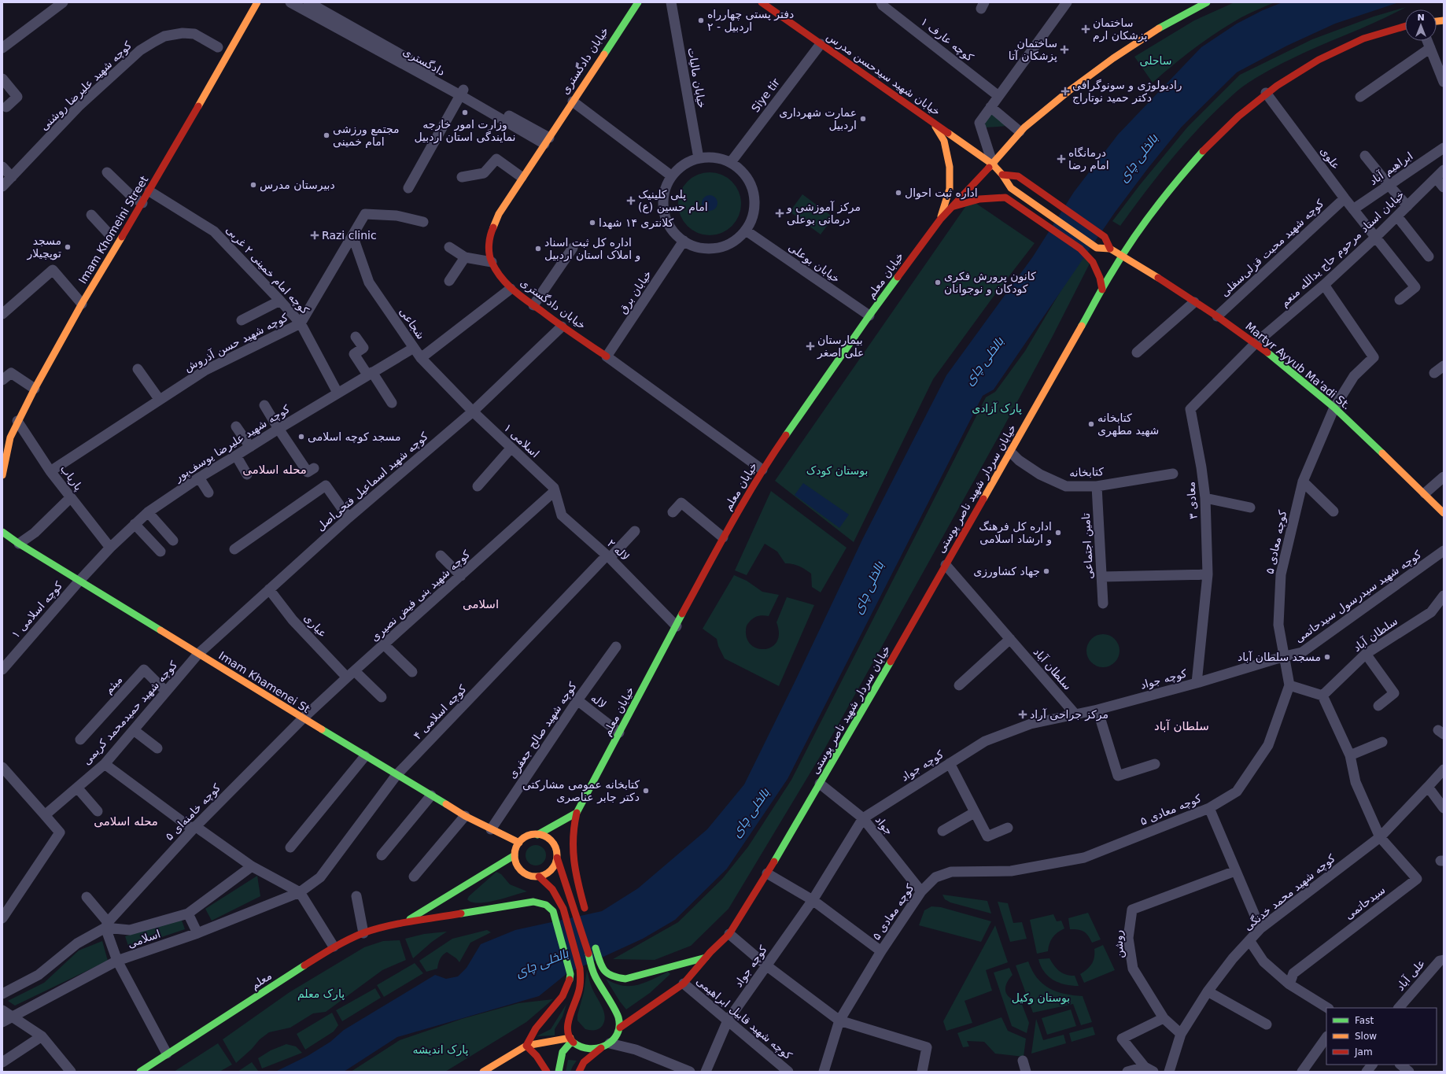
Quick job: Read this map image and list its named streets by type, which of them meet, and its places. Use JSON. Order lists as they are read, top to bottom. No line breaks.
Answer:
{"streets":{"main road":["خیابان دادگستری","خیابان شهید سیدحسن مدرس","Imam Khomeini Street","خیابان معلم","Martyr Ayyub Ma'adi St.","خیابان سردار شهید ناصر پوستی","Imam Khamenei St","معلم"],"street":["کوچه عارف ۱","دادگستری","خیابان مالیات","کوچه شهید علیرضا روشنی","Siye tir","علوی","ابراهیم آباد","کوچه شهید محبت قزلی‌سفلی","خیابان استاد مرحوم حاج یدالله منعم","خیابان بوعلی","کوچه امام خمینی ۲ غربی","خیابان برق","شجاعی","کوچه شهید حسن آذروش","اسلامی ۱","کوچه شهید علیرضا یوسف‌پور","کتابخانه","پاریاب","کوچه شهید اسماعیل فتحی‌اصل","معادی ۳","کوچه معادی ۵","تامین اجتماعی","لاله ۲","کوچه شهید بنی فیض نصیری","کوچه شهید سیدرسول سیدحاتمی","کوچه اسلامی ۱","عیاری","سلطان آباد","کوچه جواد","میثم","لاله","کوچه اسلامی ۴","کوچه شهید حمیدمحمد کریمی","کوچه شهید صالح جعفری","کوچه خامنه‌ای ۵","جواد","کوچه شهید محمد خدنگی","سیدحاتمی","اسلامی","روشن","علی آباد","کوچه شهید قابیل ابراهیمی"]},"crossings":[["خیابان دادگستری","دادگستری"],["خیابان دادگستری","خیابان معلم"],["خیابان دادگستری","خیابان برق"],["خیابان دادگستری","کوچه شهید اسماعیل فتحی‌اصل"],["خیابان شهید سیدحسن مدرس","Siye tir"],["خیابان شهید سیدحسن مدرس","خیابان معلم"],["خیابان شهید سیدحسن مدرس","Martyr Ayyub Ma'adi St."],["خیابان مالیات","Siye tir"],["خیابان مالیات","خیابان بوعلی"],["خیابان مالیات","خیابان برق"],["Siye tir","خیابان بوعلی"],["Siye tir","خیابان برق"],["علوی","ابراهیم آباد"],["علوی","کوچه شهید محبت قزلی‌سفلی"],["علوی","خیابان استاد مرحوم حاج یدالله منعم"],["علوی","خیابان سردار شهید ناصر پوستی"],["Imam Khomeini Street","کوچه امام خمینی ۲ غربی"],["Imam Khomeini Street","پاریاب"],["کوچه شهید محبت قزلی‌سفلی","Martyr Ayyub Ma'adi St."],["خیابان استاد مرحوم حاج یدالله منعم","Martyr Ayyub Ma'adi St."],["خیابان استاد مرحوم حاج یدالله منعم","معادی ۳"],["خیابان استاد مرحوم حاج یدالله منعم","کوچه معادی ۵"],["خیابان بوعلی","خیابان معلم"],["خیابان بوعلی","خیابان برق"],["کوچه امام خمینی ۲ غربی","کوچه شهید حسن آذروش"],["کوچه امام خمینی ۲ غربی","کوچه شهید علیرضا یوسف‌پور"],["خیابان معلم","لاله ۲"],["خیابان معلم","لاله"],["شجاعی","کوچه شهید حسن آذروش"],["شجاعی","اسلامی ۱"],["شجاعی","کوچه شهید علیرضا یوسف‌پور"],["شجاعی","کوچه شهید اسماعیل فتحی‌اصل"],["کوچه شهید حسن آذروش","پاریاب"],["Martyr Ayyub Ma'adi St.","خیابان سردار شهید ناصر پوستی"],["Martyr Ayyub Ma'adi St.","معادی ۳"],["Martyr Ayyub Ma'adi St.","کوچه معادی ۵"],["اسلامی ۱","کوچه شهید اسماعیل فتحی‌اصل"],["اسلامی ۱","لاله ۲"],["اسلامی ۱","کوچه شهید بنی فیض نصیری"],["کوچه شهید علیرضا یوسف‌پور","پاریاب"],["کوچه شهید علیرضا یوسف‌پور","کوچه اسلامی ۱"],["کوچه شهید علیرضا یوسف‌پور","Imam Khamenei St"],["کتابخانه","خیابان سردار شهید ناصر پوستی"],["کتابخانه","تامین اجتماعی"],["کوچه شهید اسماعیل فتحی‌اصل","عیاری"],["کوچه شهید اسماعیل فتحی‌اصل","Imam Khamenei St"],["کوچه شهید اسماعیل فتحی‌اصل","کوچه شهید حمیدمحمد کریمی"],["خیابان سردار شهید ناصر پوستی","سلطان آباد"],["خیابان سردار شهید ناصر پوستی","جواد"],["خیابان سردار شهید ناصر پوستی","کوچه شهید قابیل ابراهیمی"],["معادی ۳","کوچه جواد"],["کوچه معادی ۵","کوچه شهید سیدرسول سیدحاتمی"],["کوچه معادی ۵","کوچه جواد"],["کوچه معادی ۵","جواد"],["لاله ۲","کوچه شهید بنی فیض نصیری"],["لاله ۲","کوچه اسلامی ۴"],["کوچه شهید بنی فیض نصیری","عیاری"],["کوچه شهید بنی فیض نصیری","Imam Khamenei St"],["کوچه شهید بنی فیض نصیری","کوچه خامنه‌ای ۵"],["کوچه شهید سیدرسول سیدحاتمی","کوچه جواد"],["کوچه اسلامی ۱","Imam Khamenei St"],["سلطان آباد","کوچه جواد"],["کوچه جواد","جواد"],["کوچه جواد","کوچه شهید قابیل ابراهیمی"],["Imam Khamenei St","کوچه اسلامی ۴"],["Imam Khamenei St","کوچه شهید حمیدمحمد کریمی"],["Imam Khamenei St","کوچه شهید صالح جعفری"],["Imam Khamenei St","کوچه خامنه‌ای ۵"],["میثم","کوچه شهید حمیدمحمد کریمی"],["لاله","کوچه شهید صالح جعفری"],["کوچه اسلامی ۴","اسلامی"],["کوچه شهید محمد خدنگی","سیدحاتمی"],["کوچه شهید محمد خدنگی","روشن"]],"districts":["محله اسلامی","اسلامی","سلطان آباد","محله اسلامی"],"water":["بالخلی چای"],"parks":["ساحلی","پارک آزادی","بوستان کودک","پارک معلم","بوستان وکیل","پارک اندیشه"],"places":{"other":["دفتر پستی چهارراه اردبیل - ۲","وزارت امور خارجه نمایندگی استان اردبیل","عمارت شهرداری اردبیل","مجتمع ورزشی امام خمینی","دبیرستان مدرس","اداره ثبت احوال","کلانتری ۱۴ شهدا","مسجد توپچیلار","اداره کل ثبت اسناد و املاک استان اردبیل","کانون پرورش فکری کودکان و نوجوانان","کتابخانه شهید مطهری","مسجد کوچه اسلامی","اداره کل فرهنگ و ارشاد اسلامی","جهاد کشاورزی","مسجد سلطان آباد","کتابخانه عمومی مشارکتی دکتر جابر عناصری"],"health":["ساختمان پزشکان ارم","ساختمان پزشکان آتا","رادیولوژی و سونوگرافی دکتر حمید نوتاراج","درمانگاه امام رضا","پلی کلینیک امام حسین (ع)","مرکز آموزشی و درمانی بوعلی","Razi clinic","بیمارستان علی اصغر","مرکز جراحی آراد"]},"legend":["Fast","Slow","Jam"],"north":"top"}
